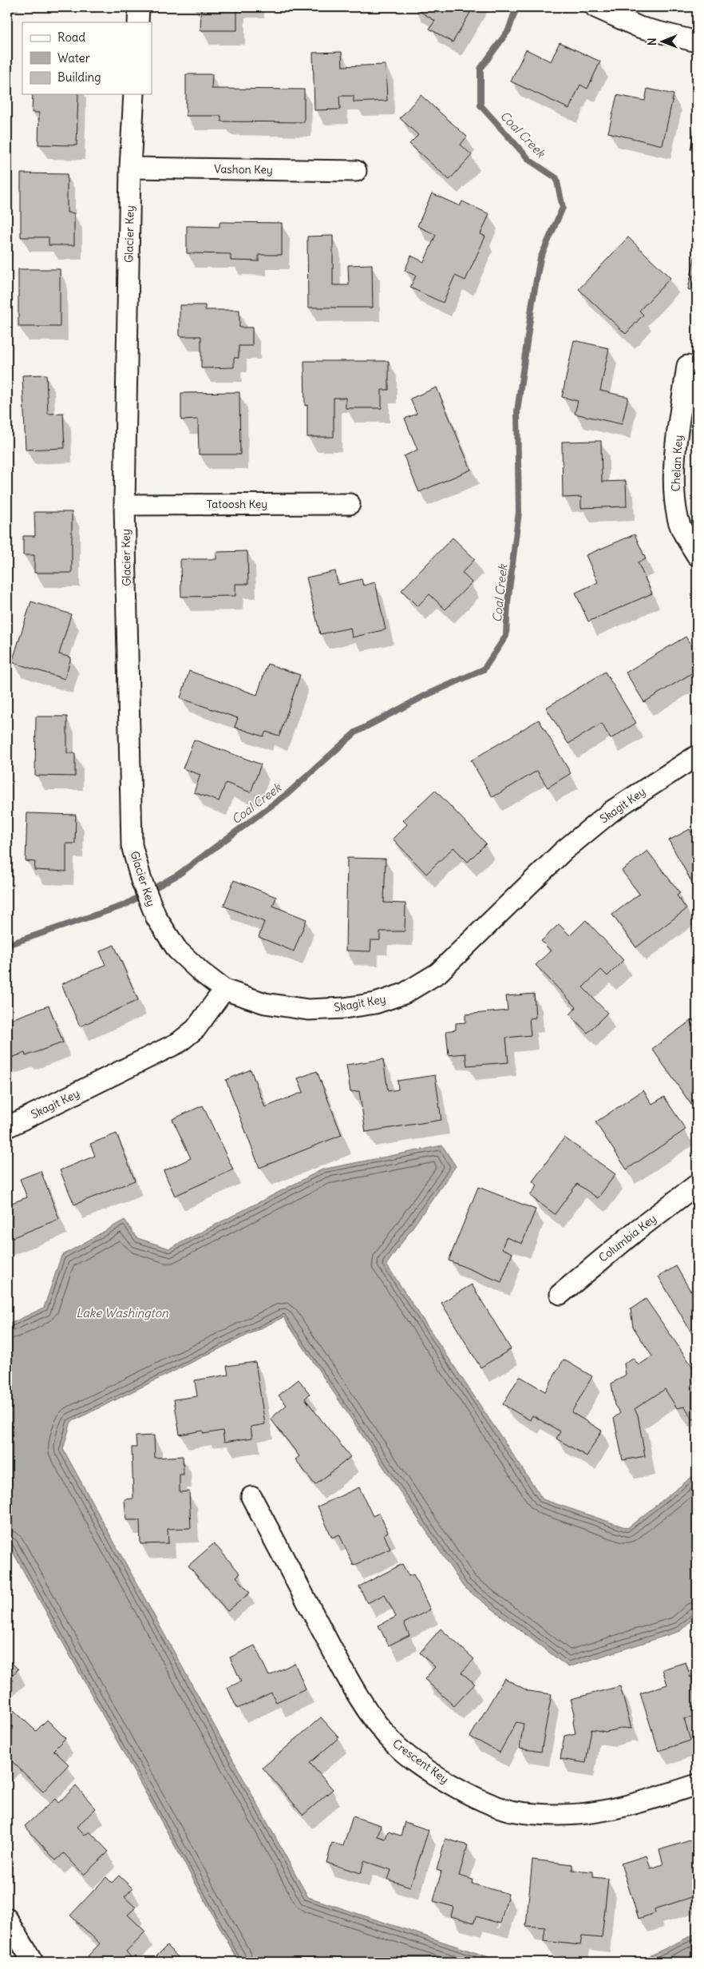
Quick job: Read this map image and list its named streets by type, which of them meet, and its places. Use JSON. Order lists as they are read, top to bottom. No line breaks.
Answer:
{"streets":{"street":["Vashon Key","Glacier Key","Chelan Key","Tatoosh Key","Skagit Key","Columbia Key","Crescent Key"]},"crossings":[["Vashon Key","Glacier Key"],["Glacier Key","Tatoosh Key"],["Glacier Key","Skagit Key"]],"water":["Coal Creek","Lake Washington"],"legend":["Road","Water","Building"],"north":"left"}
